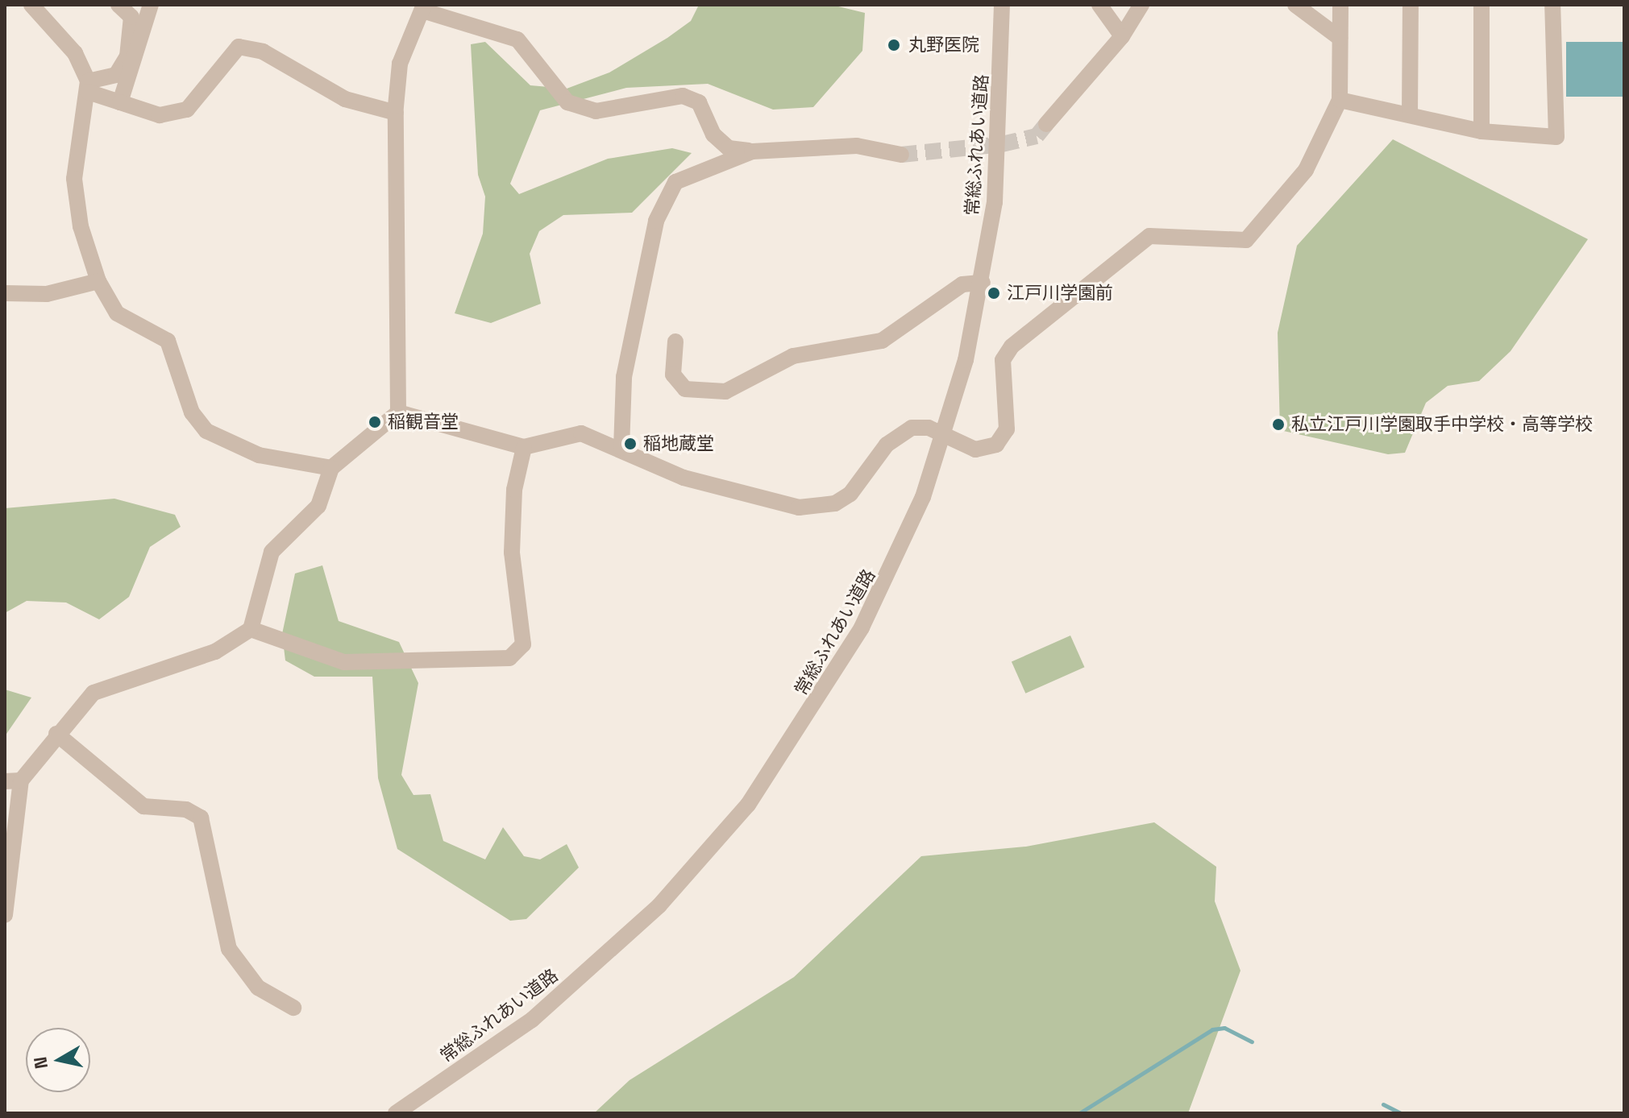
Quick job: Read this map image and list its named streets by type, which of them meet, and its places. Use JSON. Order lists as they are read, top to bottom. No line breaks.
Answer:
{"streets":{"street":["常総ふれあい道路"]},"places":["丸野医院","江戸川学園前","稲観音堂","私立江戸川学園取手中学校・高等学校","稲地蔵堂"],"north":"left"}
